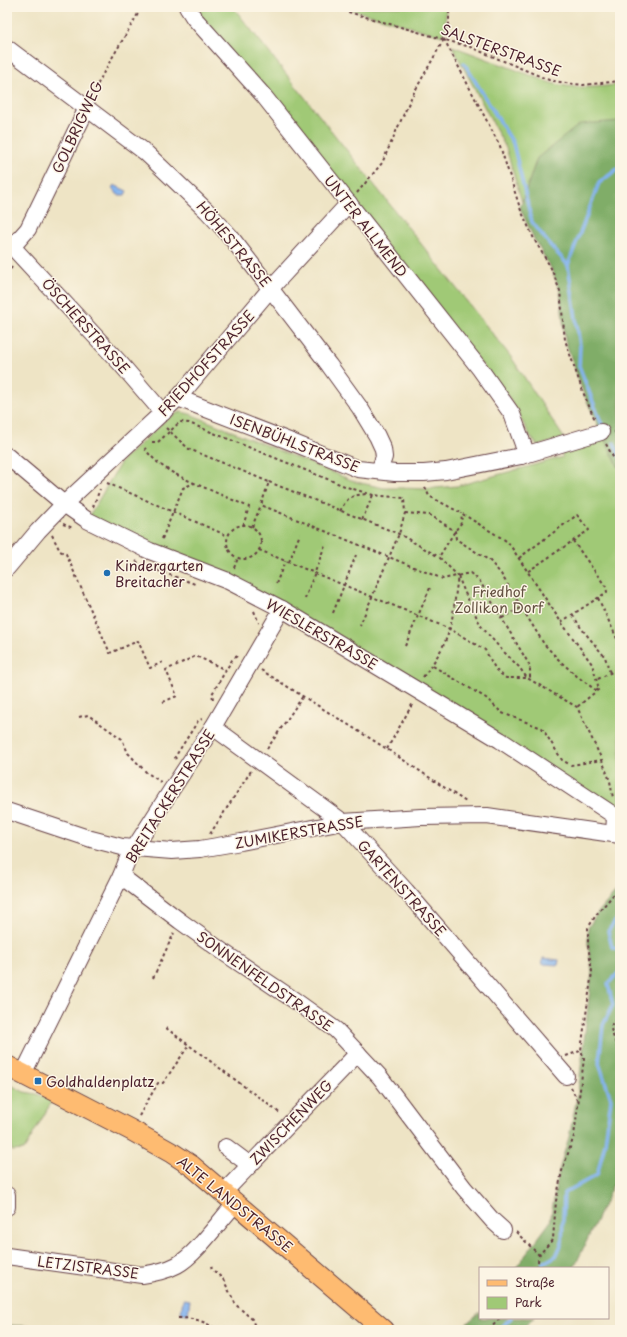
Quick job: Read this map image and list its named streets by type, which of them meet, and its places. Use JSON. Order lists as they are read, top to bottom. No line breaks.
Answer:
{"streets":{"main road":["ALTE LANDSTRASSE"],"street":["GOLBRIGWEG","UNTER ALLMEND","HÖHESTRASSE","ÖSCHERSTRASSE","FRIEDHOFSTRASSE","ISENBÜHLSTRASSE","WIESLERSTRASSE","BREITACKERSTRASSE","ZUMIKERSTRASSE","GARTENSTRASSE","SONNENFELDSTRASSE","ZWISCHENWEG","LETZISTRASSE"],"path":["SALSTERSTRASSE"]},"crossings":[["GOLBRIGWEG","HÖHESTRASSE"],["GOLBRIGWEG","ÖSCHERSTRASSE"],["UNTER ALLMEND","FRIEDHOFSTRASSE"],["UNTER ALLMEND","ISENBÜHLSTRASSE"],["HÖHESTRASSE","FRIEDHOFSTRASSE"],["HÖHESTRASSE","ISENBÜHLSTRASSE"],["ÖSCHERSTRASSE","FRIEDHOFSTRASSE"],["FRIEDHOFSTRASSE","ISENBÜHLSTRASSE"],["FRIEDHOFSTRASSE","WIESLERSTRASSE"],["WIESLERSTRASSE","BREITACKERSTRASSE"],["BREITACKERSTRASSE","ZUMIKERSTRASSE"],["BREITACKERSTRASSE","GARTENSTRASSE"],["BREITACKERSTRASSE","SONNENFELDSTRASSE"],["BREITACKERSTRASSE","ALTE LANDSTRASSE"],["ZUMIKERSTRASSE","GARTENSTRASSE"],["SONNENFELDSTRASSE","ZWISCHENWEG"],["ZWISCHENWEG","ALTE LANDSTRASSE"],["ZWISCHENWEG","LETZISTRASSE"],["ALTE LANDSTRASSE","LETZISTRASSE"]],"parks":["Friedhof Zollikon Dorf"],"places":{"other":["Kindergarten Breitacher"],"transit":["Goldhaldenplatz"]},"legend":["Straße","Park"]}
